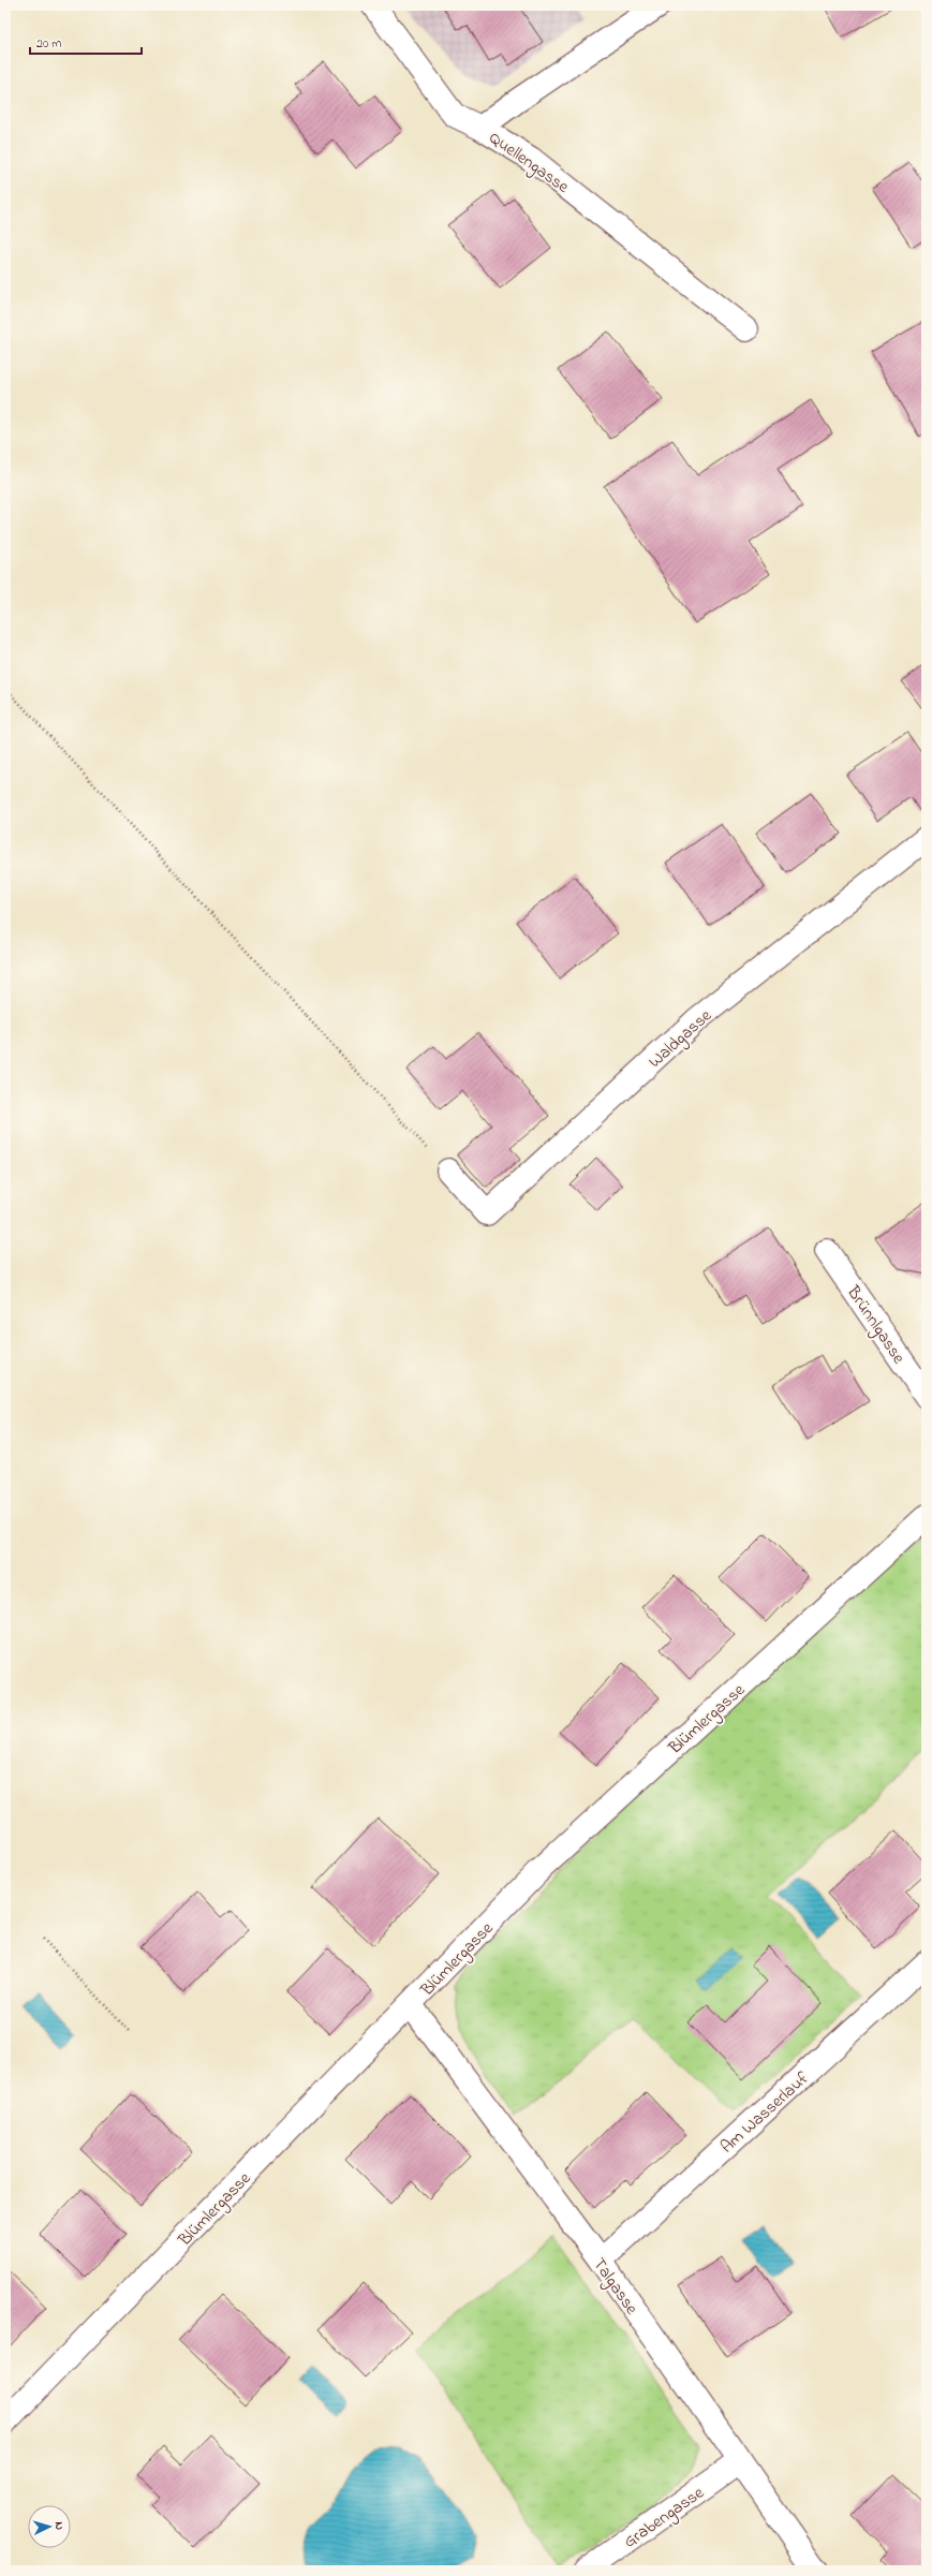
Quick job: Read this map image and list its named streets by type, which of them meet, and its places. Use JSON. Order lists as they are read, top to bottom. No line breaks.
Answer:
{"streets":{"street":["Quellengasse","Waldgasse","Brünnlgasse","Blümlergasse","Am Wasserlauf","Talgasse","Grabengasse"]},"crossings":[["Blümlergasse","Talgasse"],["Am Wasserlauf","Talgasse"],["Talgasse","Grabengasse"]],"scale_bar":"20 m","north":"right"}
